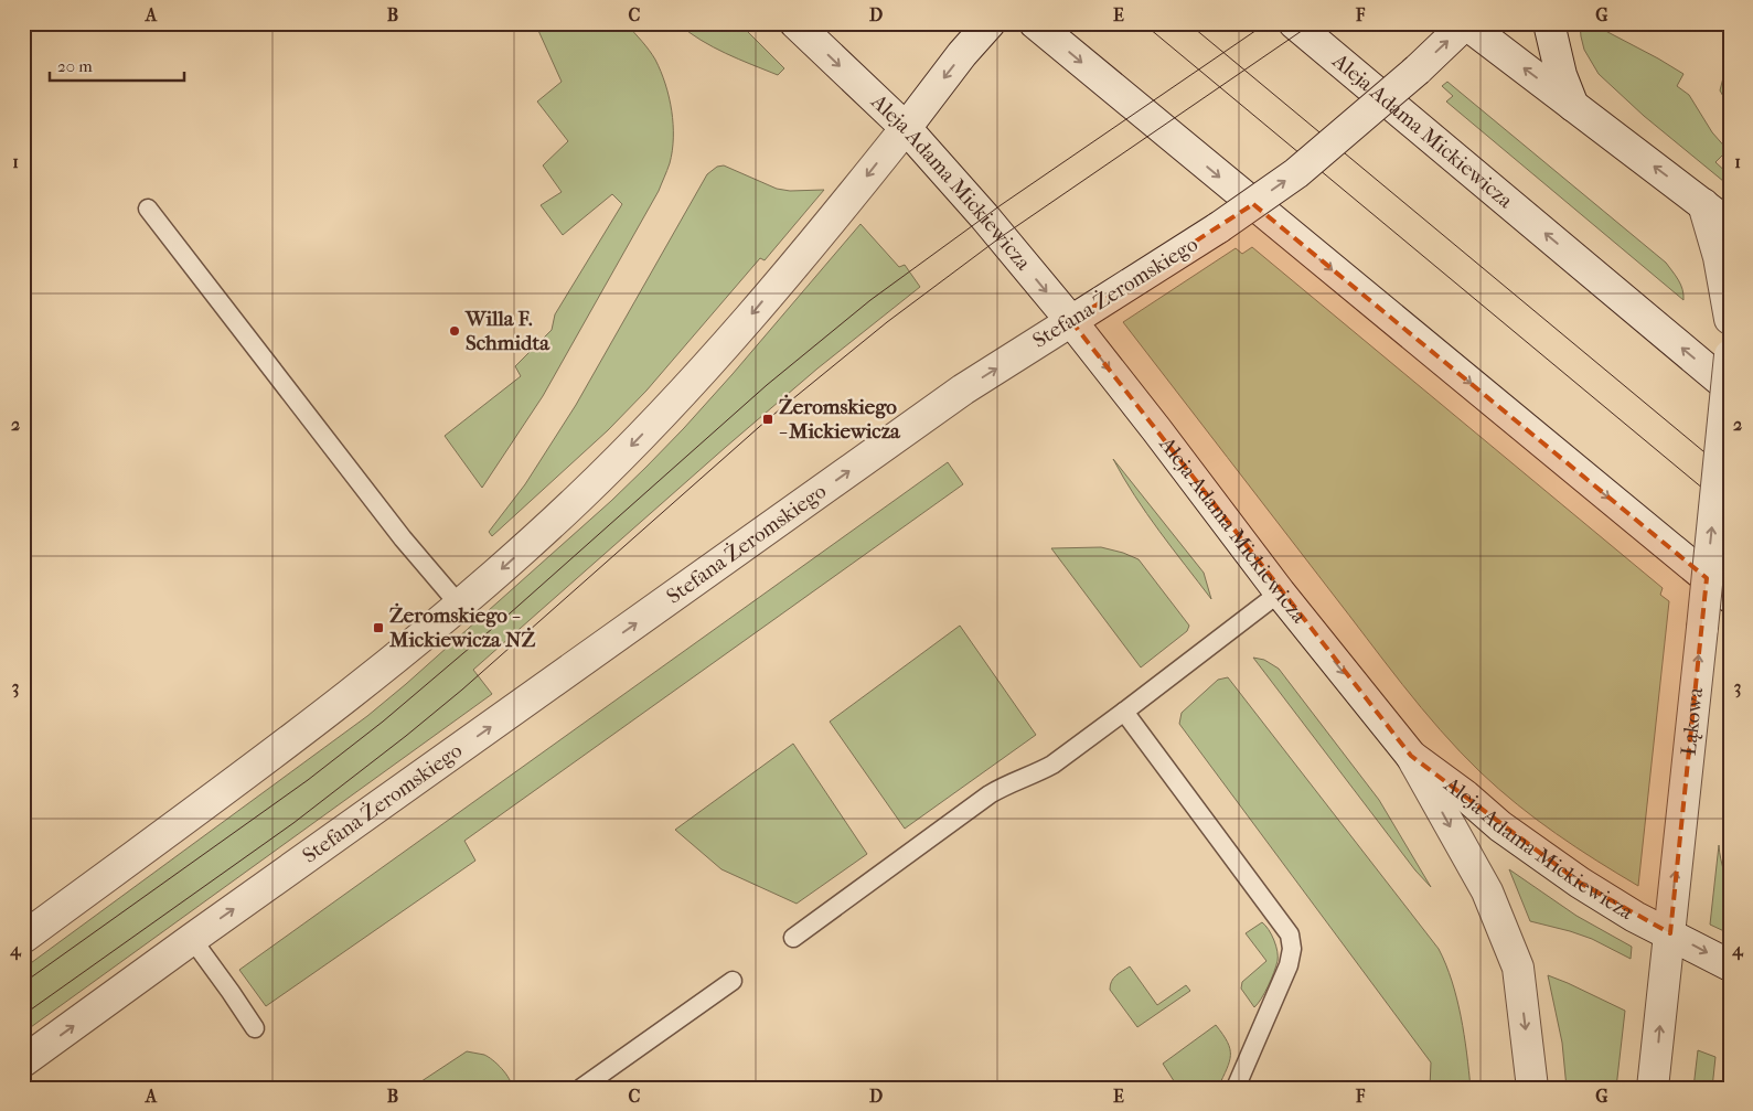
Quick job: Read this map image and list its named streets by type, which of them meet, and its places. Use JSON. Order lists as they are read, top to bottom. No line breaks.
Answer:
{"streets":{"main road":["Aleja Adama Mickiewicza","Stefana Żeromskiego","Łąkowa"]},"crossings":[["Aleja Adama Mickiewicza","Stefana Żeromskiego"],["Aleja Adama Mickiewicza","Łąkowa"]],"one_way":["Łąkowa"],"places":{"other":["Willa F. Schmidta"],"transit":["Żeromskiego - Mickiewicza","Żeromskiego - Mickiewicza NŻ"]},"scale_bar":"20 m","grid":{"columns":["A","B","C","D","E","F","G"],"rows":["1","2","3","4"]}}
